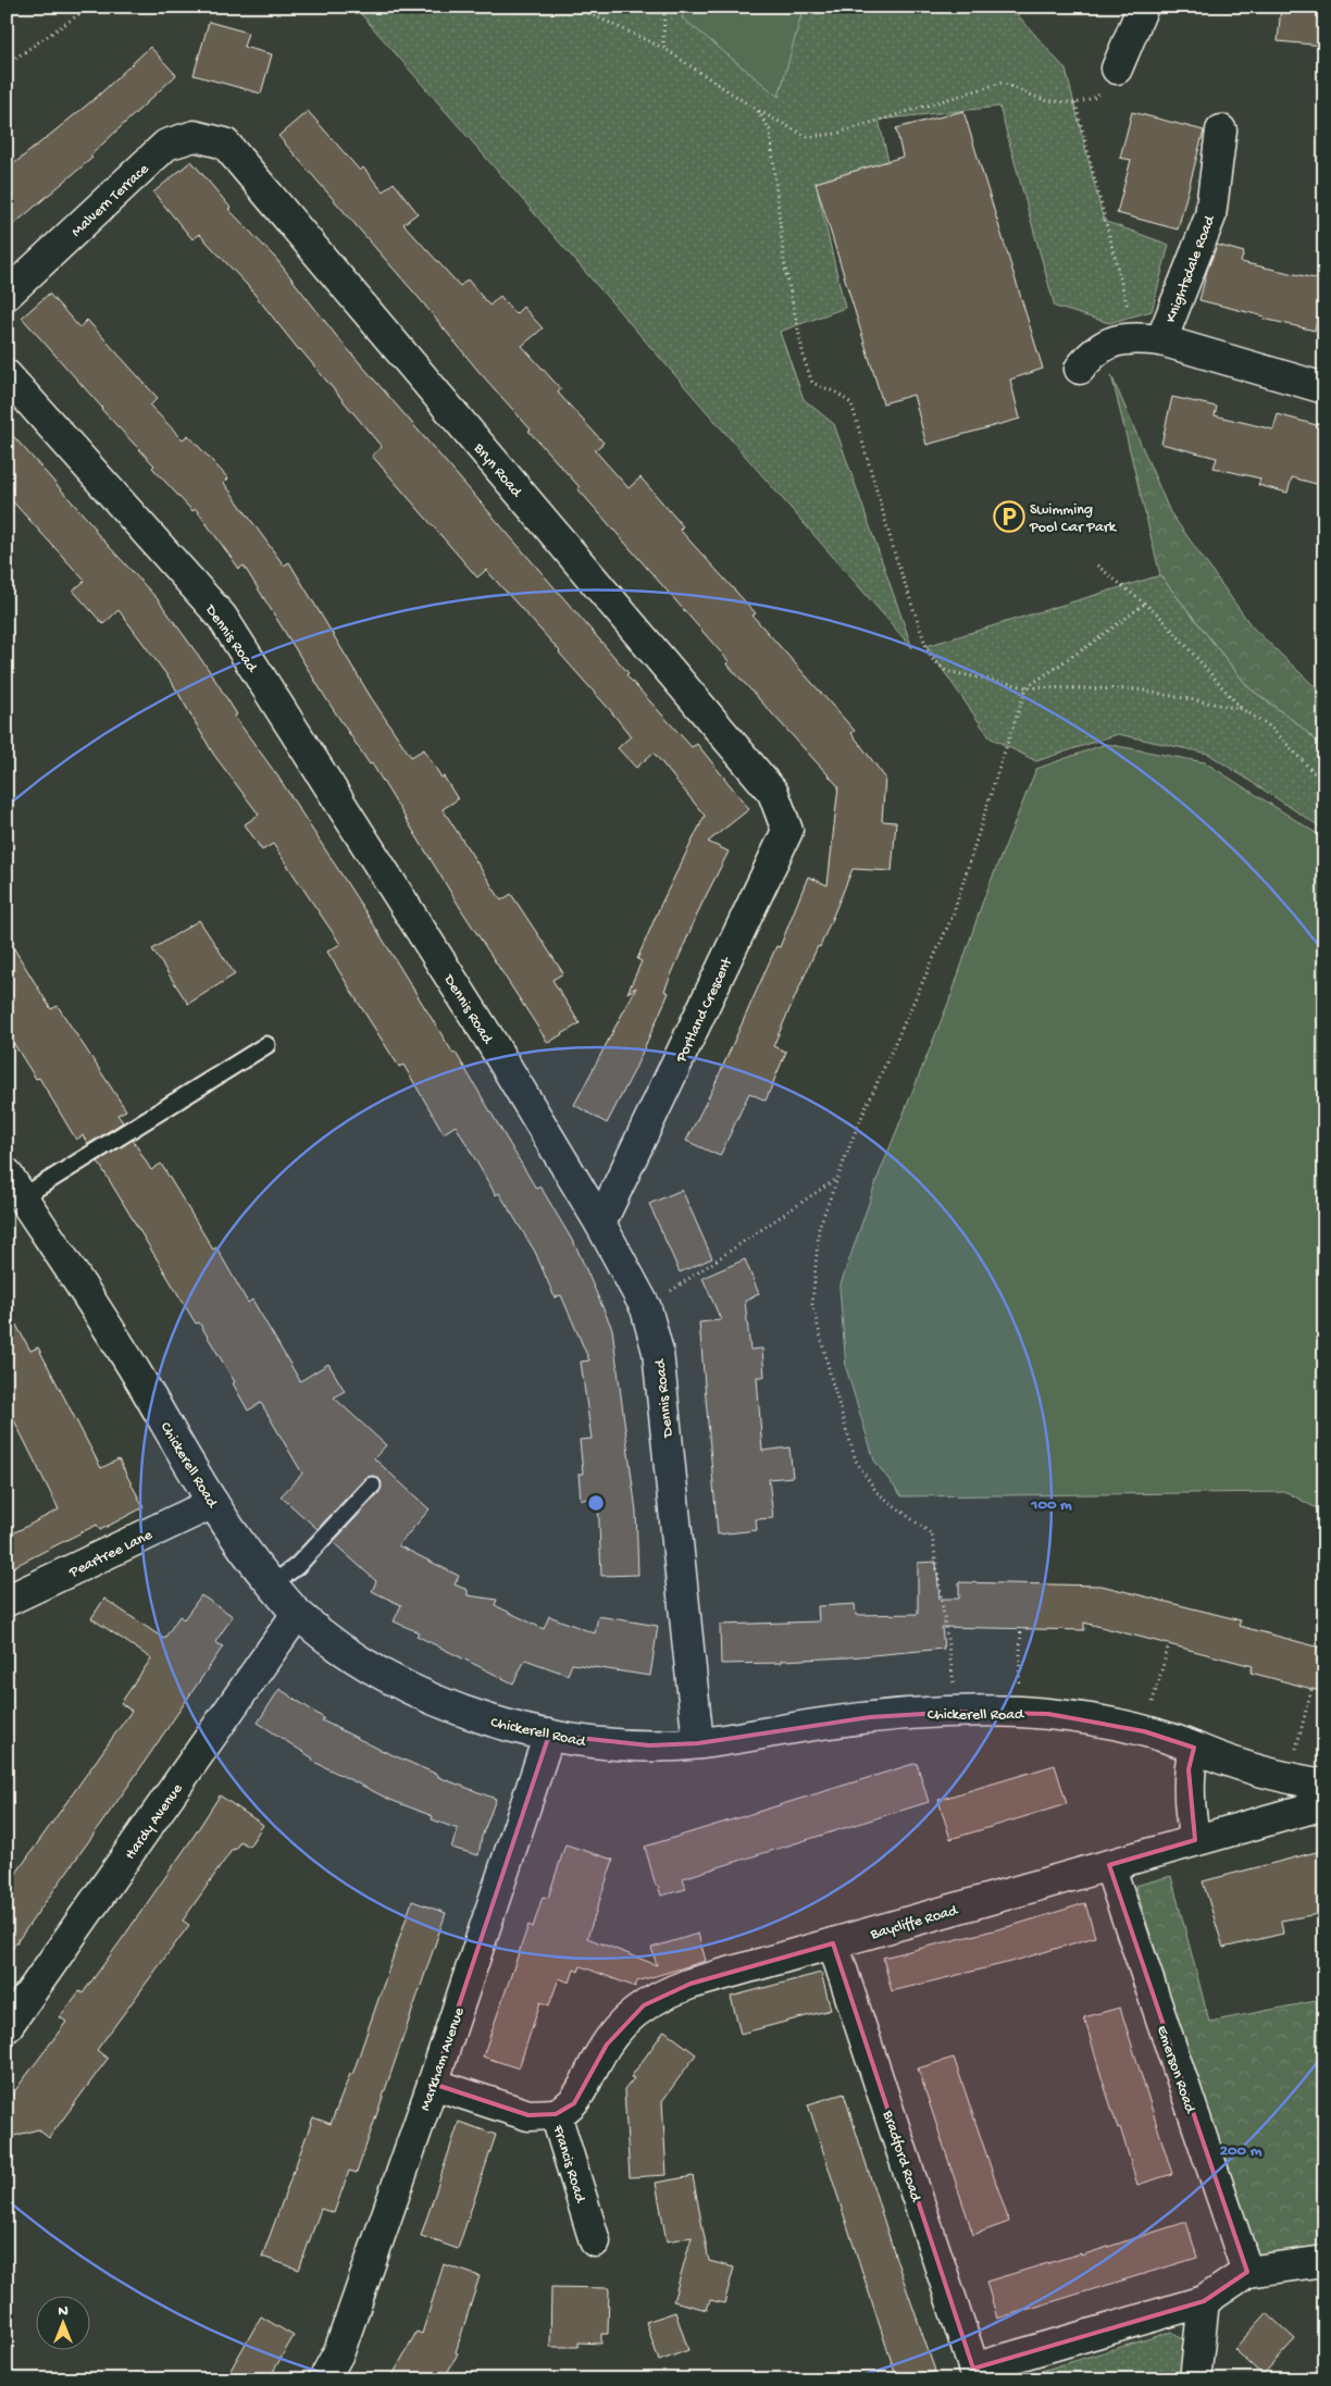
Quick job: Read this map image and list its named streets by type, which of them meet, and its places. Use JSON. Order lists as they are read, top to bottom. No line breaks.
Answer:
{"streets":{"street":["Malvern Terrace","Knightsdale Road","Bryn Road","Dennis Road","Portland Crescent","Chickerell Road","Peartree Lane","Hardy Avenue","Baycliffe Road","Markham Avenue","Emerson Road","Bradford Road","Francis Road"]},"crossings":[["Malvern Terrace","Bryn Road"],["Bryn Road","Portland Crescent"],["Dennis Road","Portland Crescent"],["Dennis Road","Chickerell Road"],["Chickerell Road","Peartree Lane"],["Chickerell Road","Hardy Avenue"],["Chickerell Road","Markham Avenue"],["Baycliffe Road","Emerson Road"],["Baycliffe Road","Bradford Road"],["Baycliffe Road","Francis Road"],["Markham Avenue","Francis Road"],["Emerson Road","Bradford Road"]],"places":{"parking":["Swimming Pool Car Park"]},"north":"top","rings":["100 m","200 m"]}
